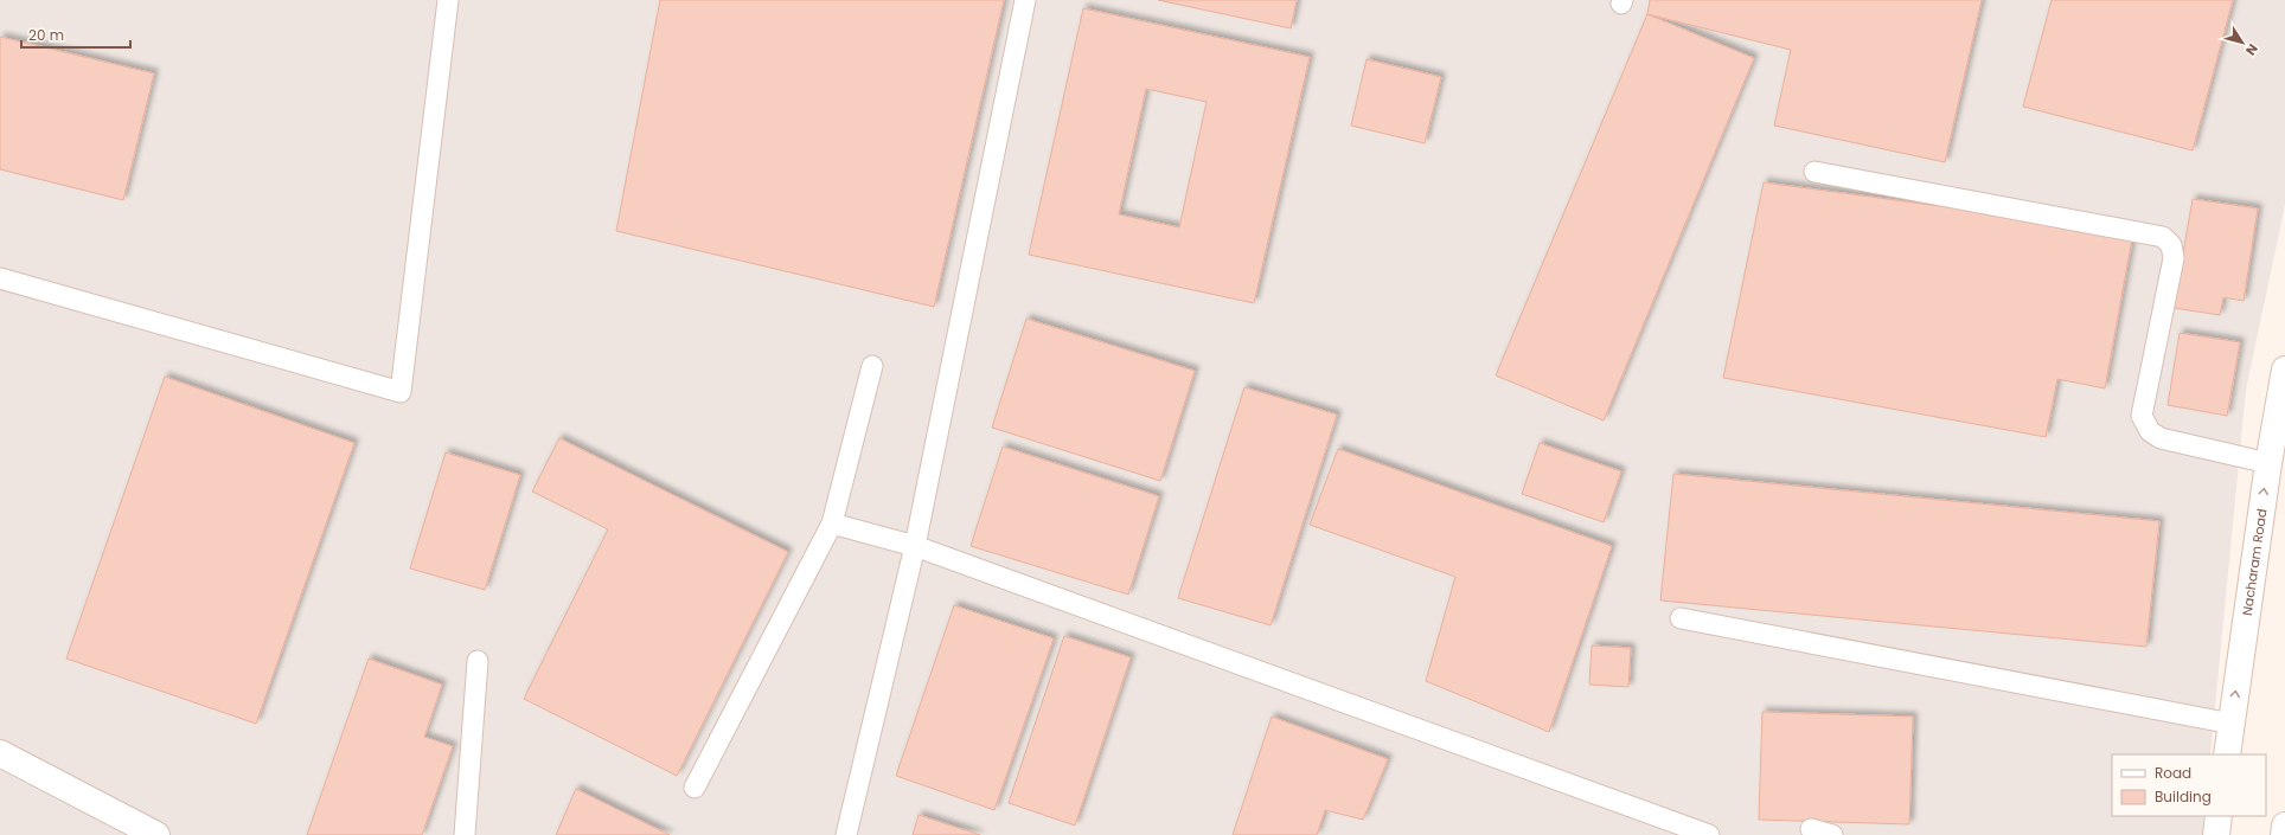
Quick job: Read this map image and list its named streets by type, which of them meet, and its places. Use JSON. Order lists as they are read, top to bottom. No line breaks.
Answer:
{"streets":{"main road":["Nacharam Road"]},"one_way":["Nacharam Road"],"legend":["Road","Building"],"scale_bar":"20 m","north":"bottom right"}
